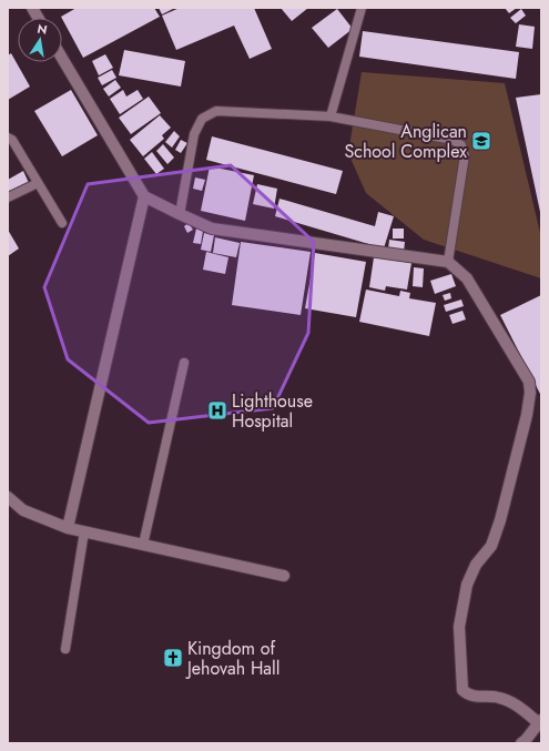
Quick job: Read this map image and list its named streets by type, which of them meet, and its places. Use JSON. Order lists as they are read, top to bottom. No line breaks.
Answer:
{"places":{"school or university":["Anglican School Complex"],"hospital":["Lighthouse Hospital"],"church":["Kingdom of Jehovah Hall"]},"north":"top"}
